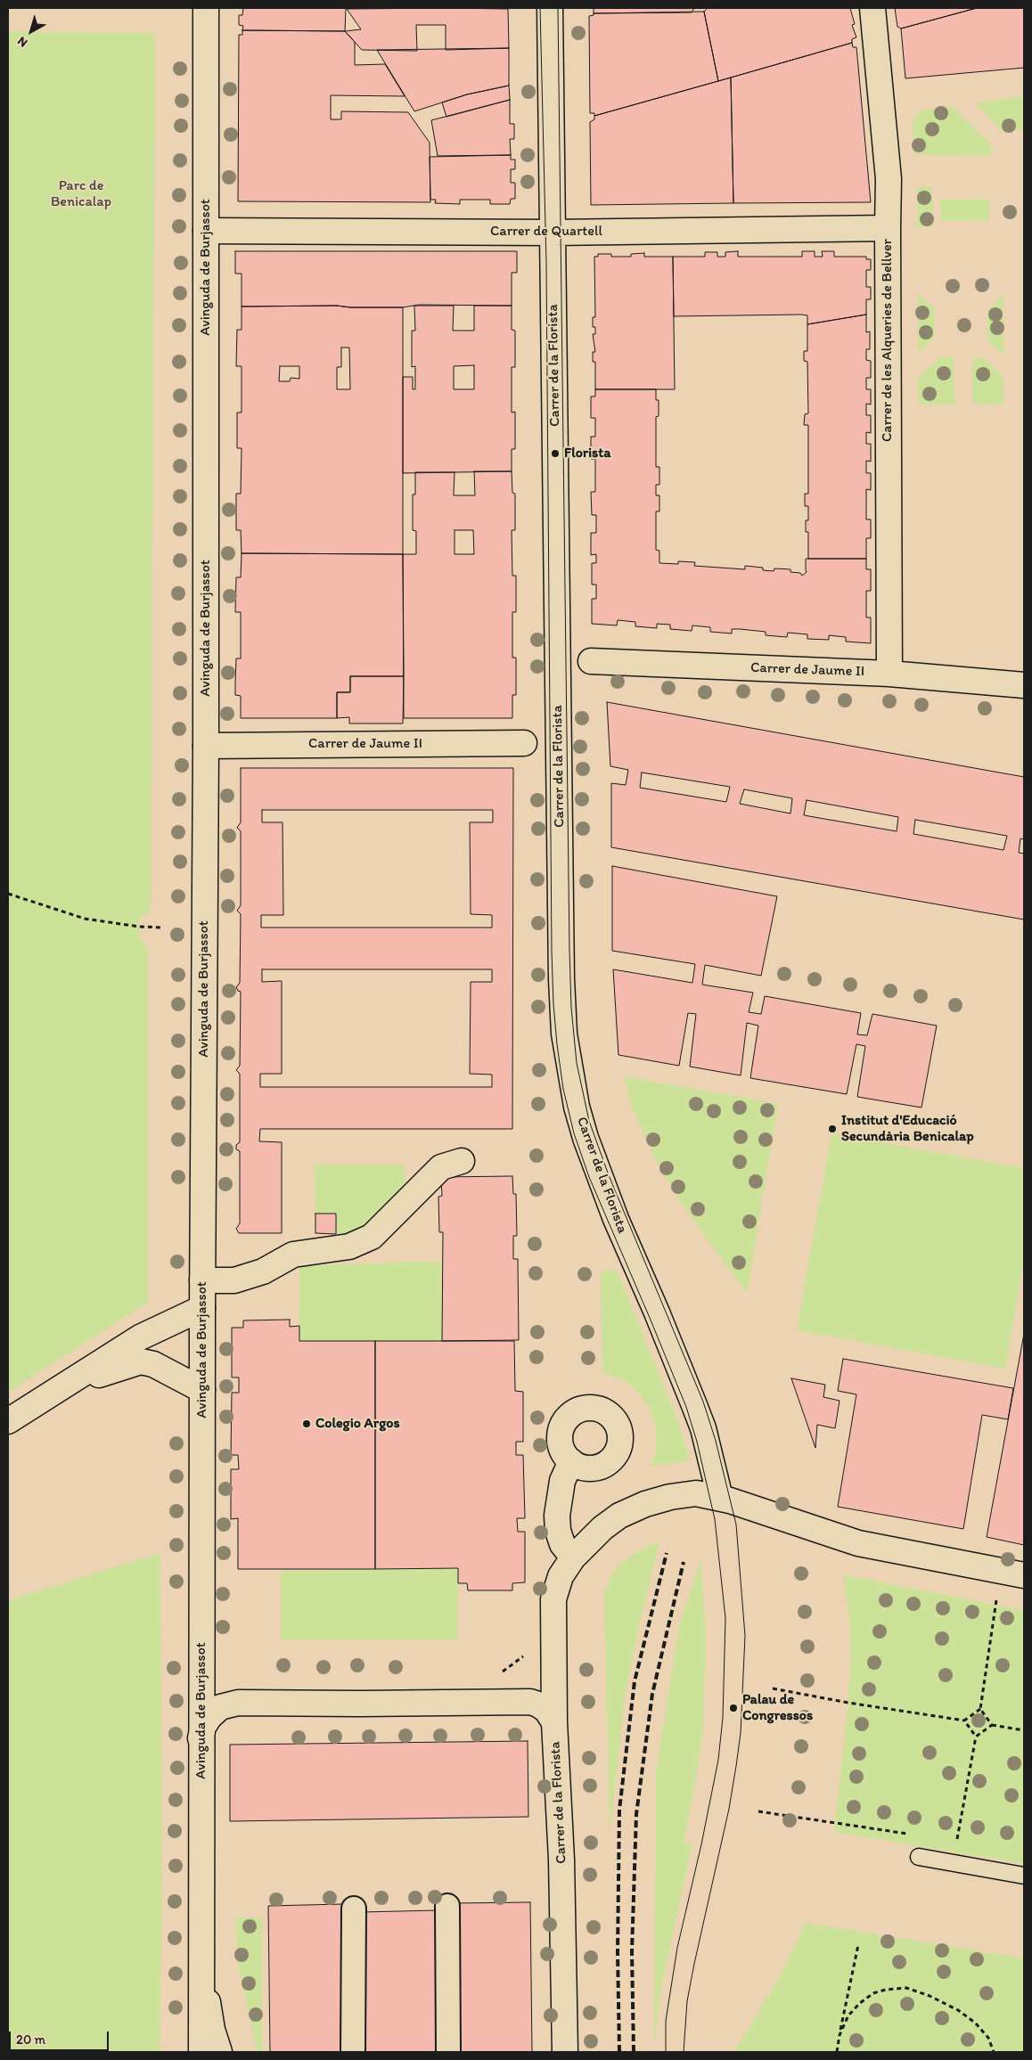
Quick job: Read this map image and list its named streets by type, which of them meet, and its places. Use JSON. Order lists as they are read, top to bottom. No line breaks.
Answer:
{"streets":{"street":["Carrer de Quartell","Avinguda de Burjassot","Carrer de les Alqueries de Bellver","Carrer de la Florista","Carrer de Jaume II"]},"crossings":[["Carrer de Quartell","Avinguda de Burjassot"],["Carrer de Quartell","Carrer de les Alqueries de Bellver"],["Carrer de Quartell","Carrer de la Florista"],["Avinguda de Burjassot","Carrer de Jaume II"],["Carrer de les Alqueries de Bellver","Carrer de Jaume II"]],"parks":["Parc de Benicalap"],"places":["Florista","Institut d'Educació Secundària Benicalap","Colegio Argos","Palau de Congressos"],"scale_bar":"20 m","north":"bottom left"}
